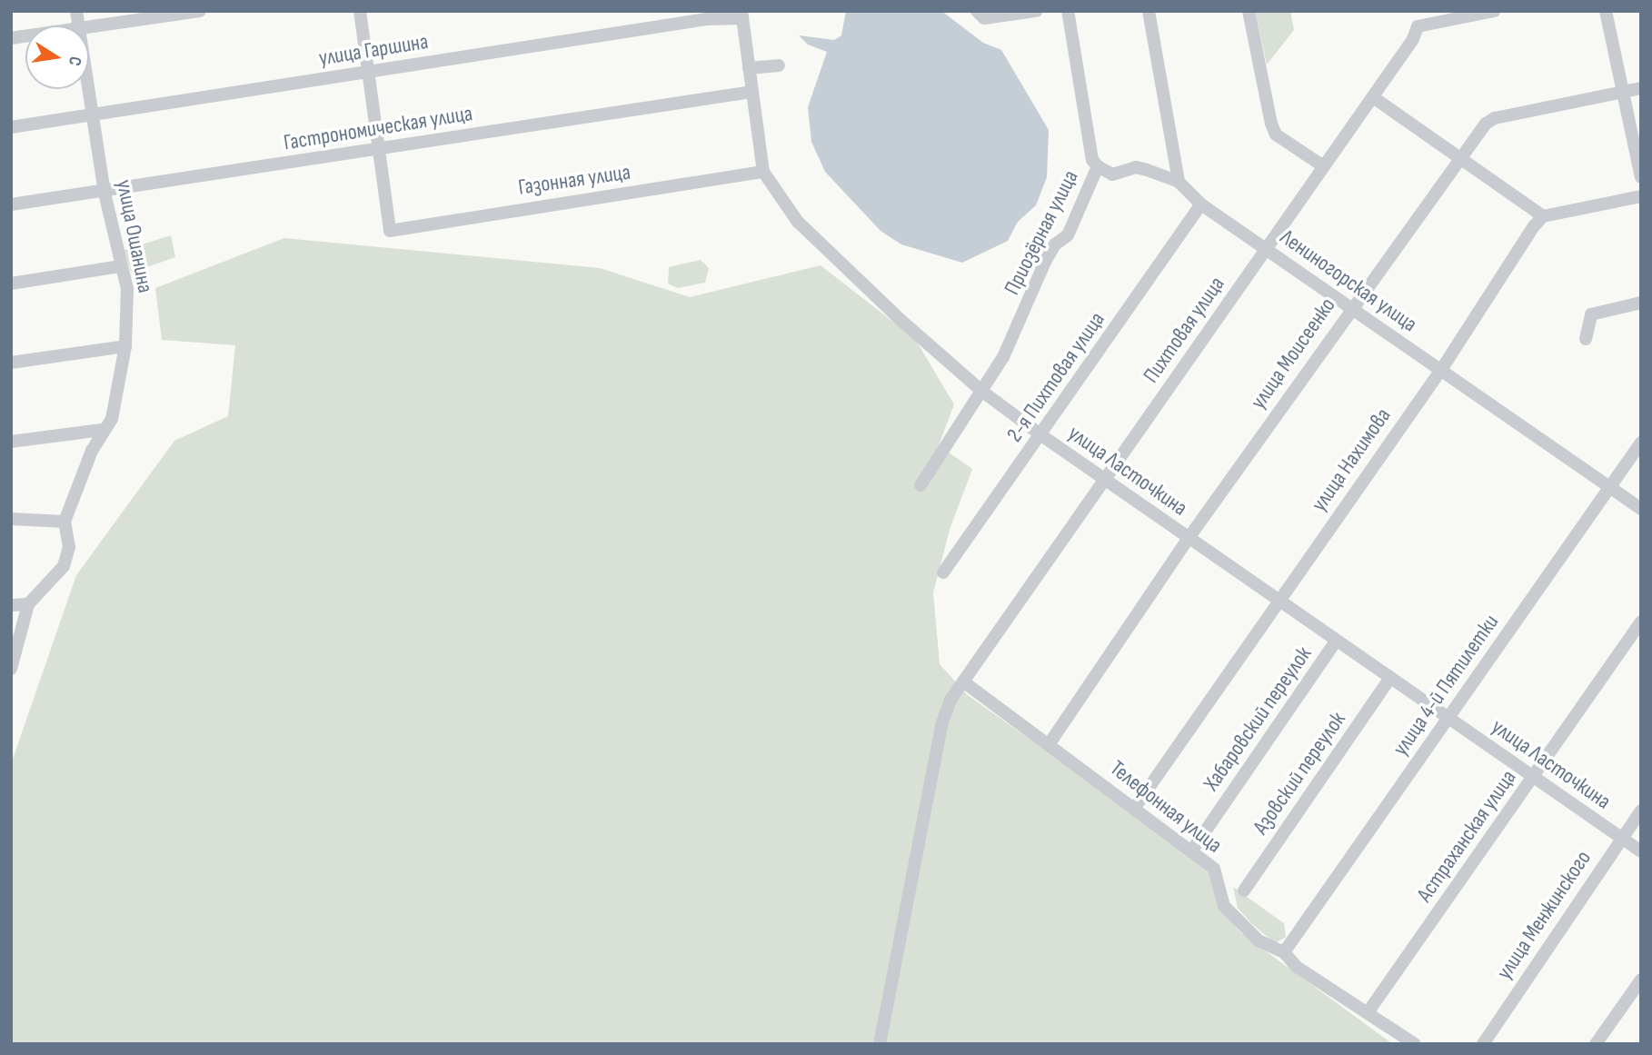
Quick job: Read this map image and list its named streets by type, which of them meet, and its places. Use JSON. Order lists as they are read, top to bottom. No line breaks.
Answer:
{"streets":{"street":["улица Гаршина","Гастрономическая улица","Газонная улица","Приозёрная улица","улица Ошанина","Лениногорская улица","Пихтовая улица","улица Моисеенко","2-я Пихтовая улица","улица Нахимова","улица Ласточкина","улица 4-й Пятилетки","Хабаровский переулок","Азовский переулок","Телефонная улица","Астраханская улица","улица Менжинского"]},"crossings":[["улица Гаршина","улица Ошанина"],["улица Гаршина","улица Ласточкина"],["Гастрономическая улица","Газонная улица"],["Гастрономическая улица","улица Ошанина"],["Гастрономическая улица","улица Ласточкина"],["Газонная улица","улица Ласточкина"],["Приозёрная улица","улица Ласточкина"],["Лениногорская улица","Пихтовая улица"],["Лениногорская улица","улица Моисеенко"],["Лениногорская улица","2-я Пихтовая улица"],["Лениногорская улица","улица Нахимова"],["Лениногорская улица","улица 4-й Пятилетки"],["Пихтовая улица","улица Ласточкина"],["Пихтовая улица","Телефонная улица"],["улица Моисеенко","улица Ласточкина"],["улица Моисеенко","Телефонная улица"],["2-я Пихтовая улица","улица Ласточкина"],["улица Нахимова","улица Ласточкина"],["улица Нахимова","Телефонная улица"],["улица Ласточкина","улица 4-й Пятилетки"],["улица Ласточкина","Хабаровский переулок"],["улица Ласточкина","Азовский переулок"],["улица Ласточкина","Астраханская улица"],["улица Ласточкина","улица Менжинского"],["улица 4-й Пятилетки","Телефонная улица"],["Хабаровский переулок","Телефонная улица"],["Телефонная улица","Астраханская улица"]],"north":"right"}
